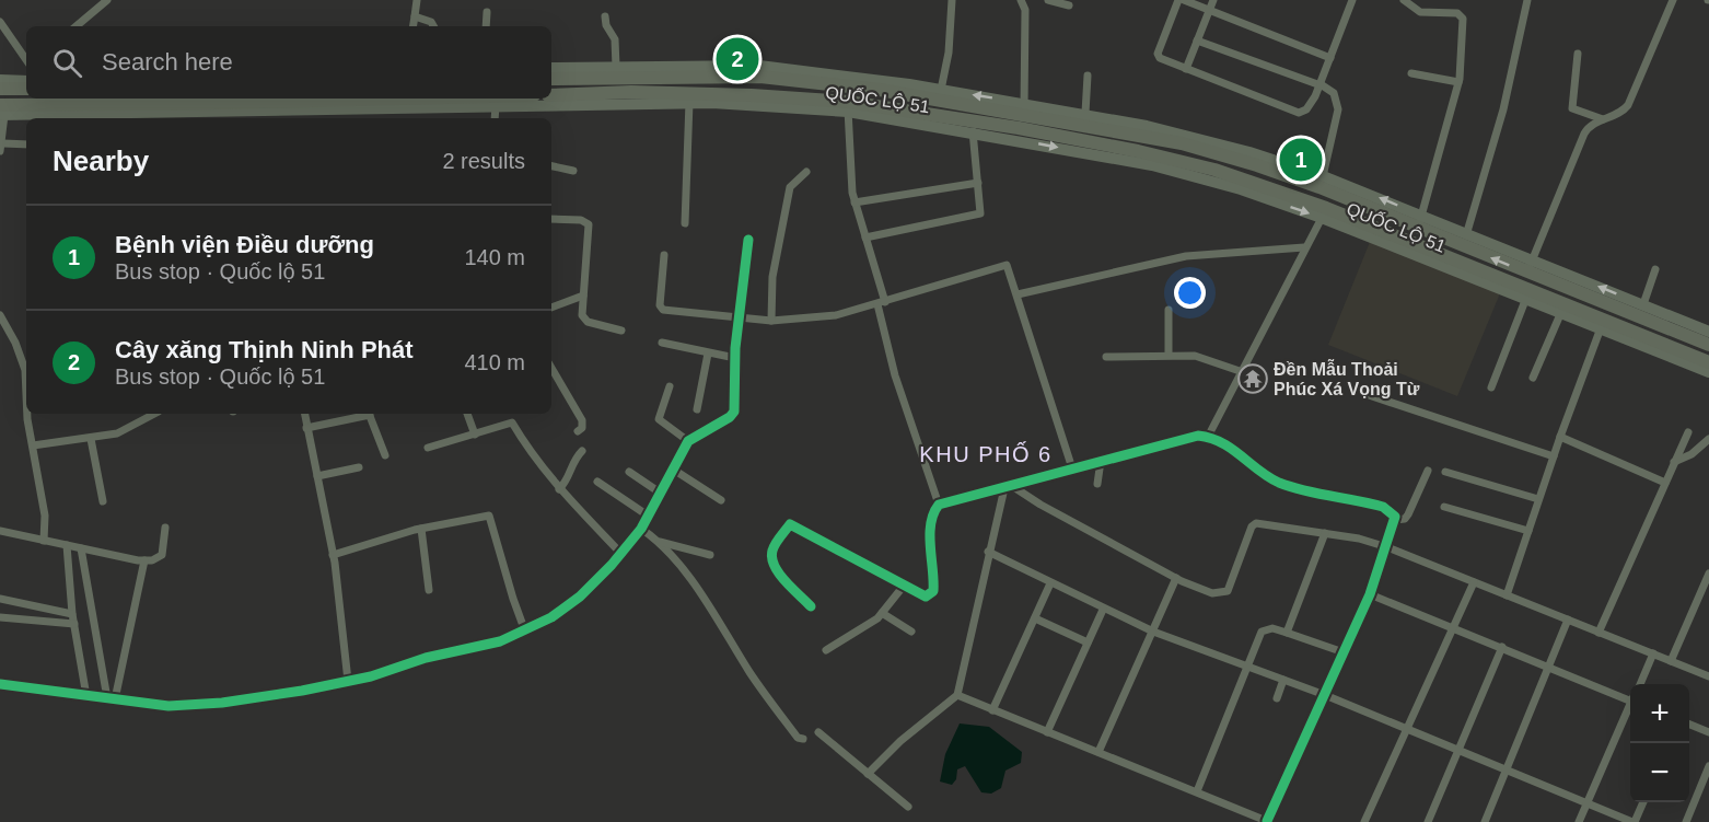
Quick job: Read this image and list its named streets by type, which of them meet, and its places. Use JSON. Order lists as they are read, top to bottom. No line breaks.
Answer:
{"streets":{"highway":["QUỐC LỘ 51"]},"districts":["KHU PHỐ 6"],"places":{"temple":["Đền Mẫu Thoải Phúc Xá Vọng Từ"]},"page":{"search":"Search here","pins":["2","1"],"heading":["Nearby","2 results"],"list":[{"mark":"1","name":"Bệnh viện Điều dưỡng","note":"Bus stop · Quốc lộ 51","value":"140 m"},{"mark":"2","name":"Cây xăng Thịnh Ninh Phát","note":"Bus stop · Quốc lộ 51","value":"410 m"}],"map_buttons":["+","−"]}}
